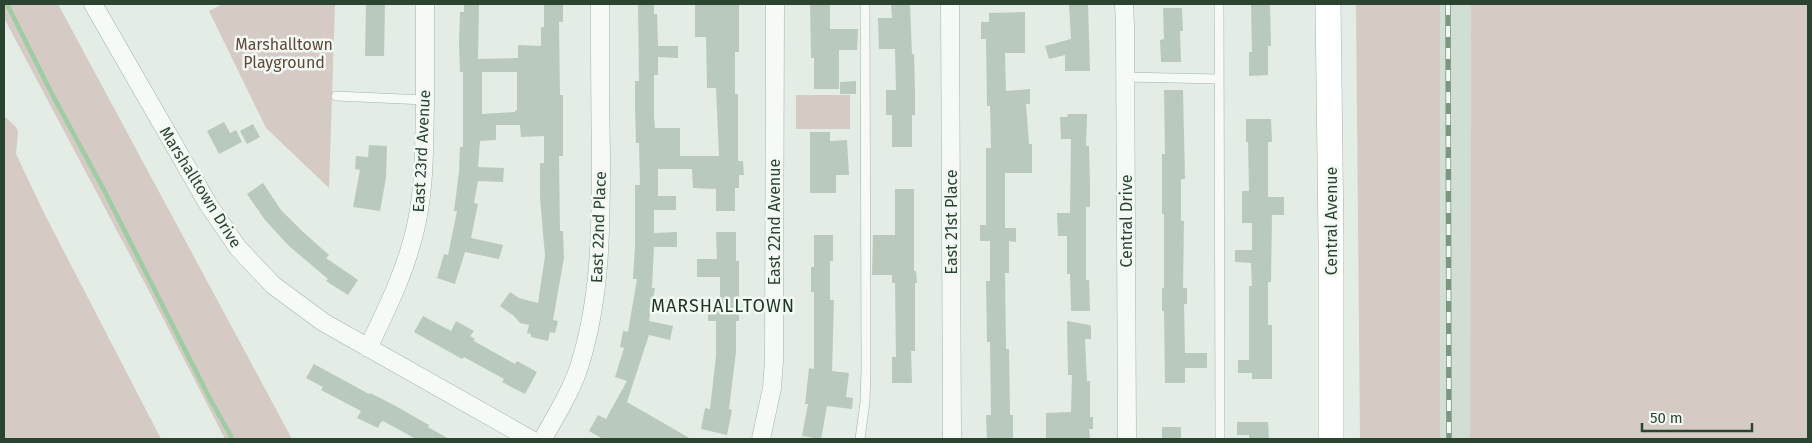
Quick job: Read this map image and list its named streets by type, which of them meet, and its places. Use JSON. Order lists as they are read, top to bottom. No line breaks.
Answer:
{"streets":{"main road":["Central Avenue"],"street":["East 23rd Avenue","Marshalltown Drive","Central Drive","East 22nd Avenue","East 21st Place","East 22nd Place"]},"crossings":[["East 23rd Avenue","Marshalltown Drive"]],"districts":["MARSHALLTOWN"],"parks":["Marshalltown Playground"],"scale_bar":"50 m"}
